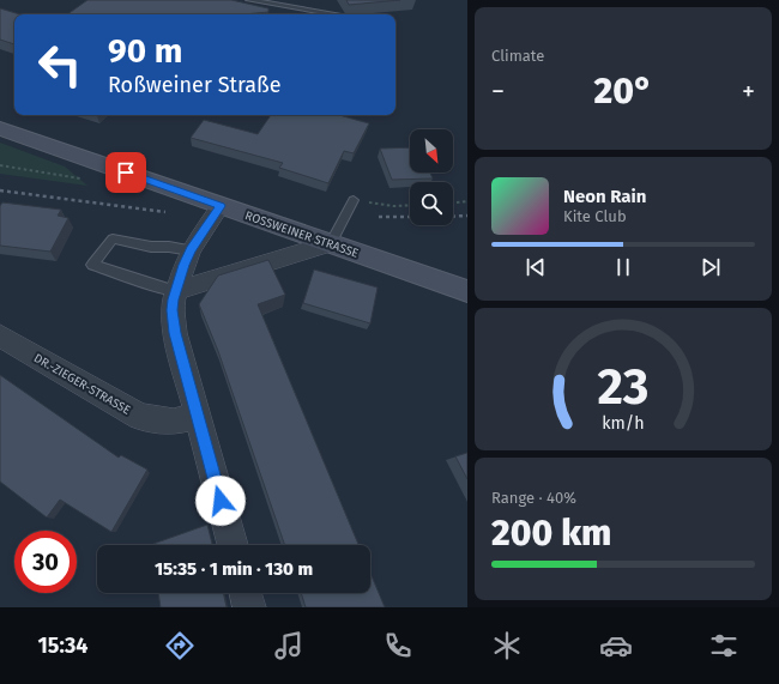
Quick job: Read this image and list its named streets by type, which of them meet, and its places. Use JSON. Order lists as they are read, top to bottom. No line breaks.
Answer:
{"streets":{"main road":["ROSSWEINER STRASSE"],"street":["DR.-ZIEGER-STRASSE"]},"north":"bottom right","page":{"tile":["Climate",["Range · 40%","200 km"]],"turn":["90 m","Roßweiner Straße"],"heat":["−","20°","+"],"song":["Neon Rain","Kite Club"],"limit":"30","trip":"15:35 · 1 min · 130 m","tabs":"15:34","gauge":["23","km/h"]}}
